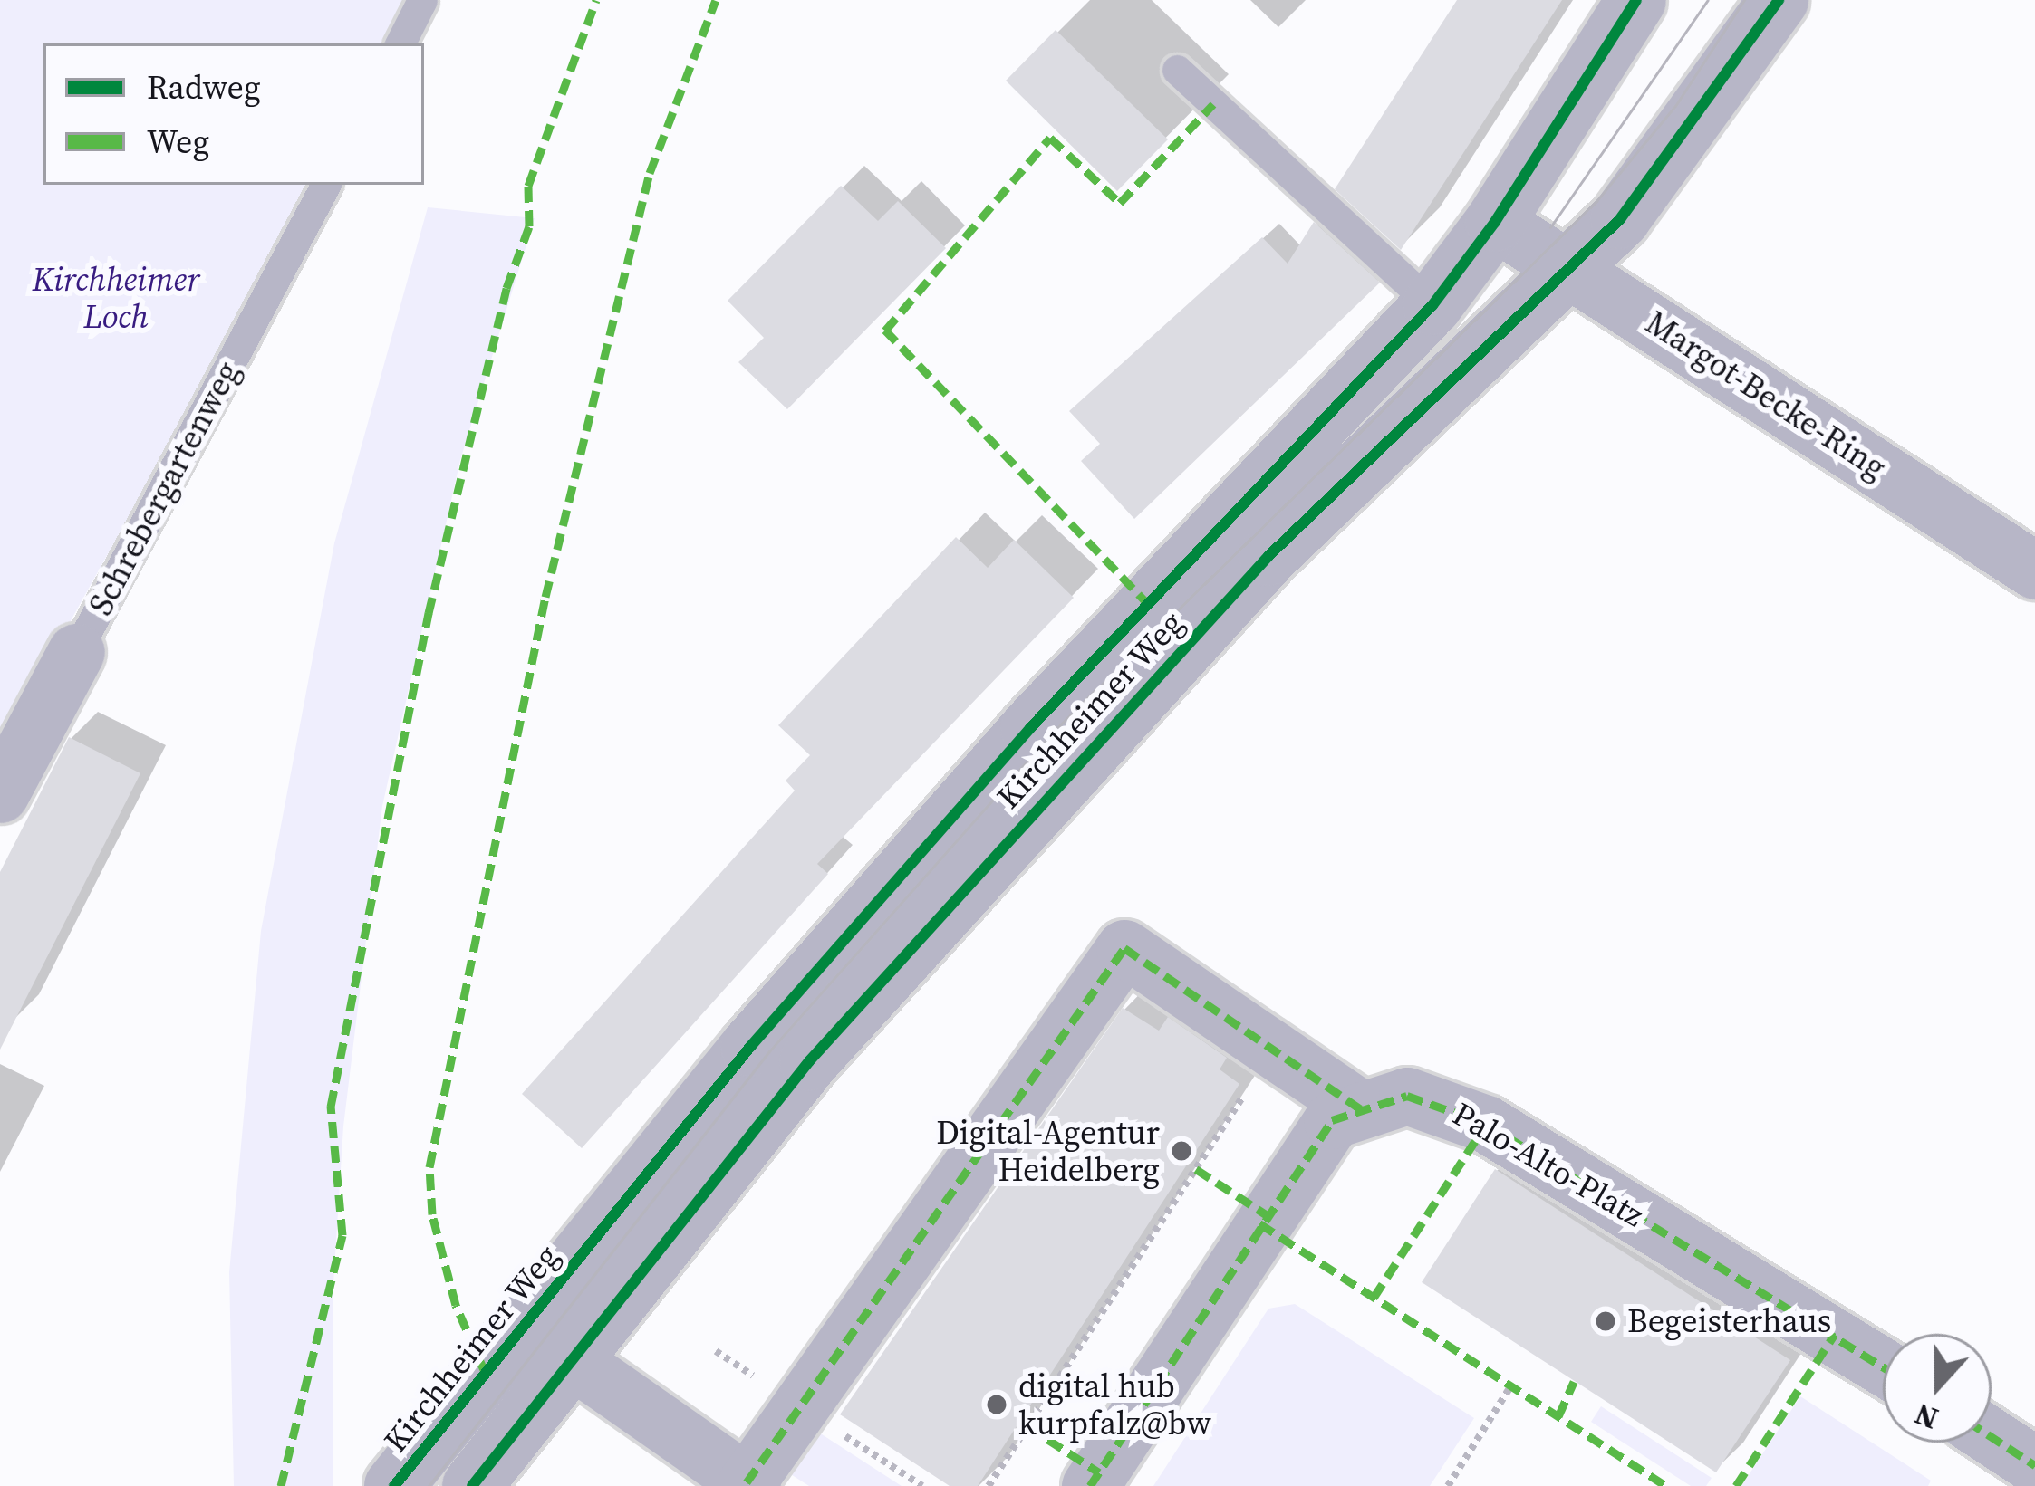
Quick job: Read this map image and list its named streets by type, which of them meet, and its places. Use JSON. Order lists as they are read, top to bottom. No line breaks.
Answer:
{"streets":{"street":["Margot-Becke-Ring","Schrebergartenweg","Kirchheimer Weg","Palo-Alto-Platz"]},"crossings":[["Margot-Becke-Ring","Kirchheimer Weg"]],"parks":["Kirchheimer Loch"],"places":["Digital-Agentur Heidelberg","Begeisterhaus","digital hub kurpfalz@bw"],"legend":["Radweg","Weg"],"north":"bottom"}
